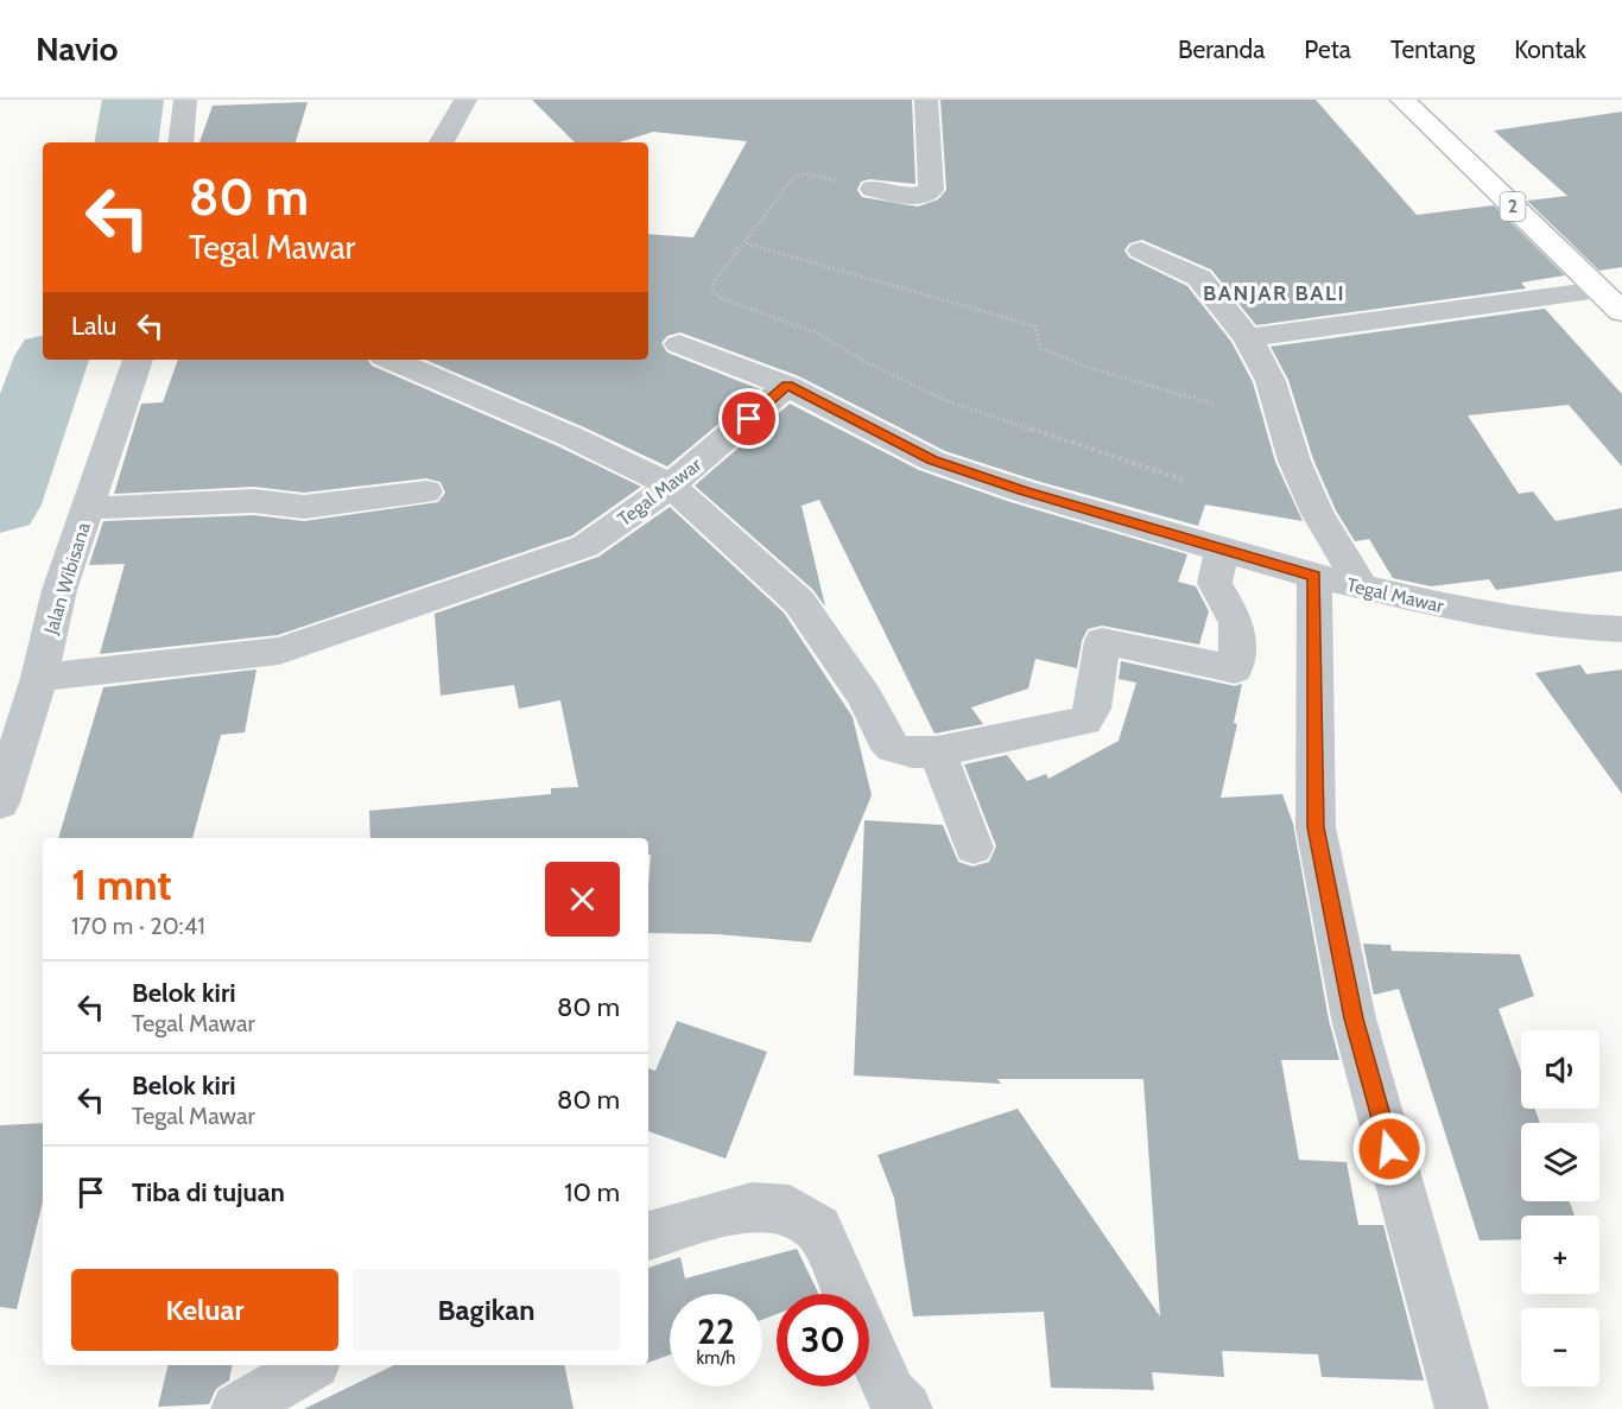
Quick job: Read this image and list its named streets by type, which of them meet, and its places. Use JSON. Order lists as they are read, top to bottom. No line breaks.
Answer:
{"streets":{"highway":["2"],"street":["Tegal Mawar","Jalan Wibisana"]},"crossings":[["Tegal Mawar","Jalan Wibisana"]],"districts":["BANJAR BALI"],"page":{"header":"Navio","nav":["Beranda","Peta","Tentang","Kontak"],"turn":["80 m","Tegal Mawar"],"then":"Lalu","heading":["1 mnt","170 m · 20:41"],"list":[{"name":"Belok kiri","note":"Tegal Mawar","value":"80 m"},{"name":"Belok kiri","note":"Tegal Mawar","value":"80 m"},{"name":"Tiba di tujuan","value":"10 m"}],"map_buttons":["+","−"],"buttons":["Keluar","Bagikan"],"speed":"22 km/h","limit":"30"}}
